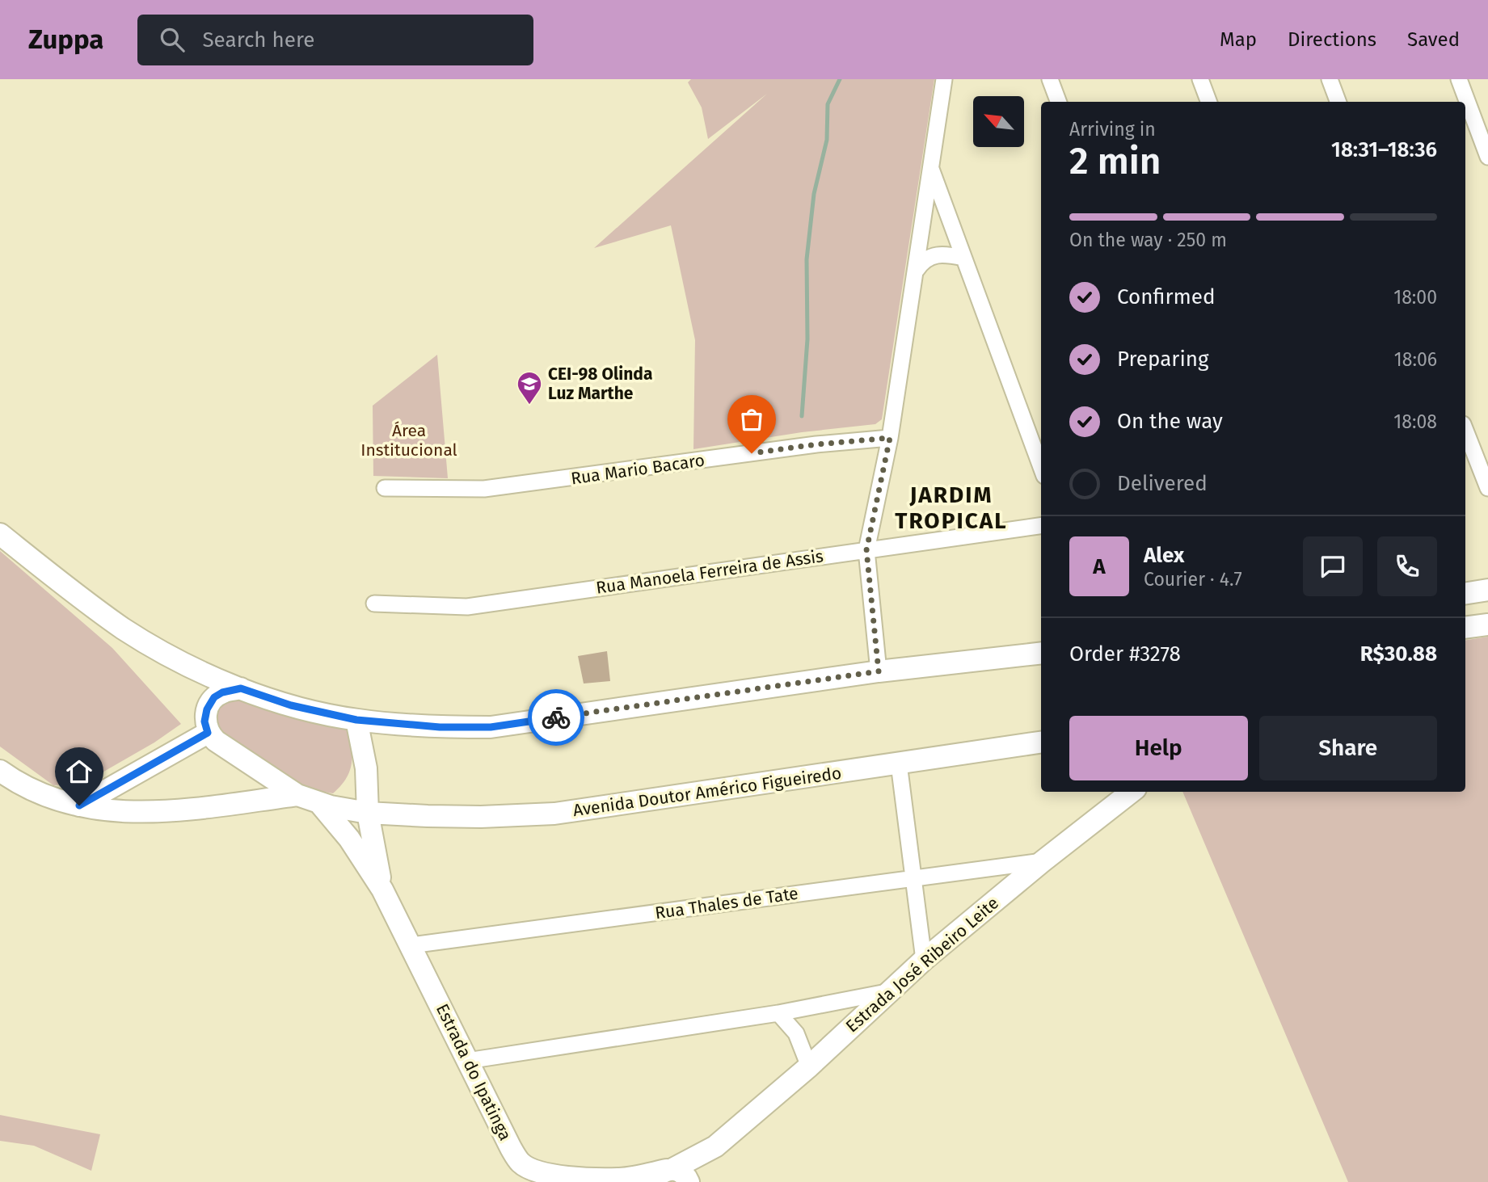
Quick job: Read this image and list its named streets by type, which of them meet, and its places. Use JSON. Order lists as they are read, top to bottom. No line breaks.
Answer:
{"streets":{"main road":["Avenida Doutor Américo Figueiredo","Estrada José Ribeiro Leite","Estrada do Ipatinga"],"street":["Rua Mario Bacaro","Rua Manoela Ferreira de Assis","Rua Thales de Tate"]},"crossings":[["Avenida Doutor Américo Figueiredo","Estrada do Ipatinga"],["Rua Thales de Tate","Estrada José Ribeiro Leite"],["Rua Thales de Tate","Estrada do Ipatinga"],["Estrada José Ribeiro Leite","Estrada do Ipatinga"]],"districts":["JARDIM TROPICAL"],"parks":["Área Institucional"],"places":{"school or university":["CEI-98 Olinda Luz Marthe"]},"north":"top left","page":{"header":"Zuppa","search":"Search here","nav":["Map","Directions","Saved"],"heading":["2 min","Arriving in","18:31–18:36"],"panel":["Alex","Courier · 4.7","Order #3278","R$30.88"],"bar":"On the way · 250 m","list":[["Confirmed","18:00"],["Preparing","18:06"],["On the way","18:08"],"Delivered"],"round":"A","buttons":["Help","Share"]}}
